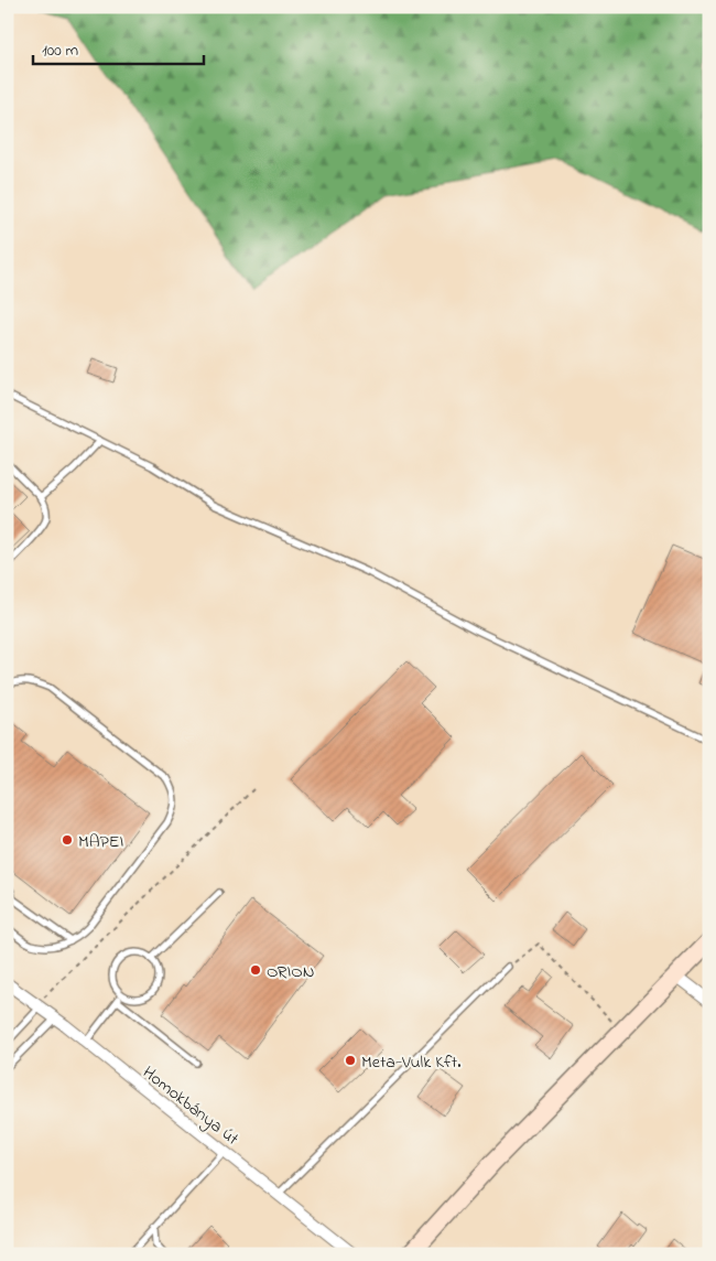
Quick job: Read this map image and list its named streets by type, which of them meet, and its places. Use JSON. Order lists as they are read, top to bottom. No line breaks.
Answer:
{"streets":{"street":["Homokbánya út"]},"places":["MAPEI","ORION","Meta-Vulk Kft."],"scale_bar":"100 m"}
